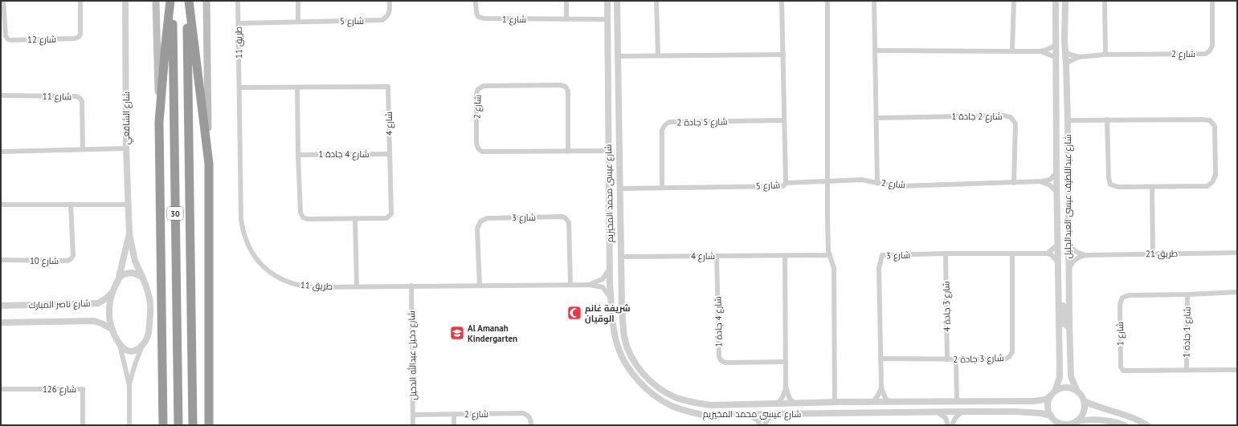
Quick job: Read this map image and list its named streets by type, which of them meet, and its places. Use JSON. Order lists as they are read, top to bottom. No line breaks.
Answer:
{"streets":{"highway":["30"],"street":["شارع 1","شارع 5","شارع 12","طريق 11","شارع 2","شارع 11","شارع 2 جادة 1","شارع الشافعي","شارع 5 جادة 2","شارع 4","شارع 4 جادة 1","شارع عيسى محمد المخيزيم","شارع عبداللطيف عيسى العبدالجليل","شارع 3","طريق 21","شارع 10","شارع ناصر المبارك","شارع 3 جادة 4","شارع 1 جادة 1","شارع دخيل عبدالله الدخيل","شارع 3 جادة 2","شارع 126"]},"crossings":[["شارع 1","شارع عيسى محمد المخيزيم"],["شارع 1","شارع 1 جادة 1"],["شارع 5","طريق 11"],["شارع 5","شارع 5 جادة 2"],["شارع 5","شارع عيسى محمد المخيزيم"],["طريق 11","شارع 4"],["طريق 11","شارع عيسى محمد المخيزيم"],["طريق 11","شارع 3"],["طريق 11","شارع دخيل عبدالله الدخيل"],["شارع 2","شارع 2 جادة 1"],["شارع 2","شارع عيسى محمد المخيزيم"],["شارع 2","شارع عبداللطيف عيسى العبدالجليل"],["شارع 2","شارع دخيل عبدالله الدخيل"],["شارع الشافعي","شارع ناصر المبارك"],["شارع 4","شارع 4 جادة 1"],["شارع 4","شارع عيسى محمد المخيزيم"],["شارع عيسى محمد المخيزيم","شارع عبداللطيف عيسى العبدالجليل"],["شارع عيسى محمد المخيزيم","شارع 3"],["شارع 3","شارع 3 جادة 4"],["شارع 3","شارع 3 جادة 2"],["شارع 3 جادة 4","شارع 3 جادة 2"]],"places":{"mosque":["شريفة غانم الوقيان"],"school or university":["Al Amanah Kindergarten"]}}
